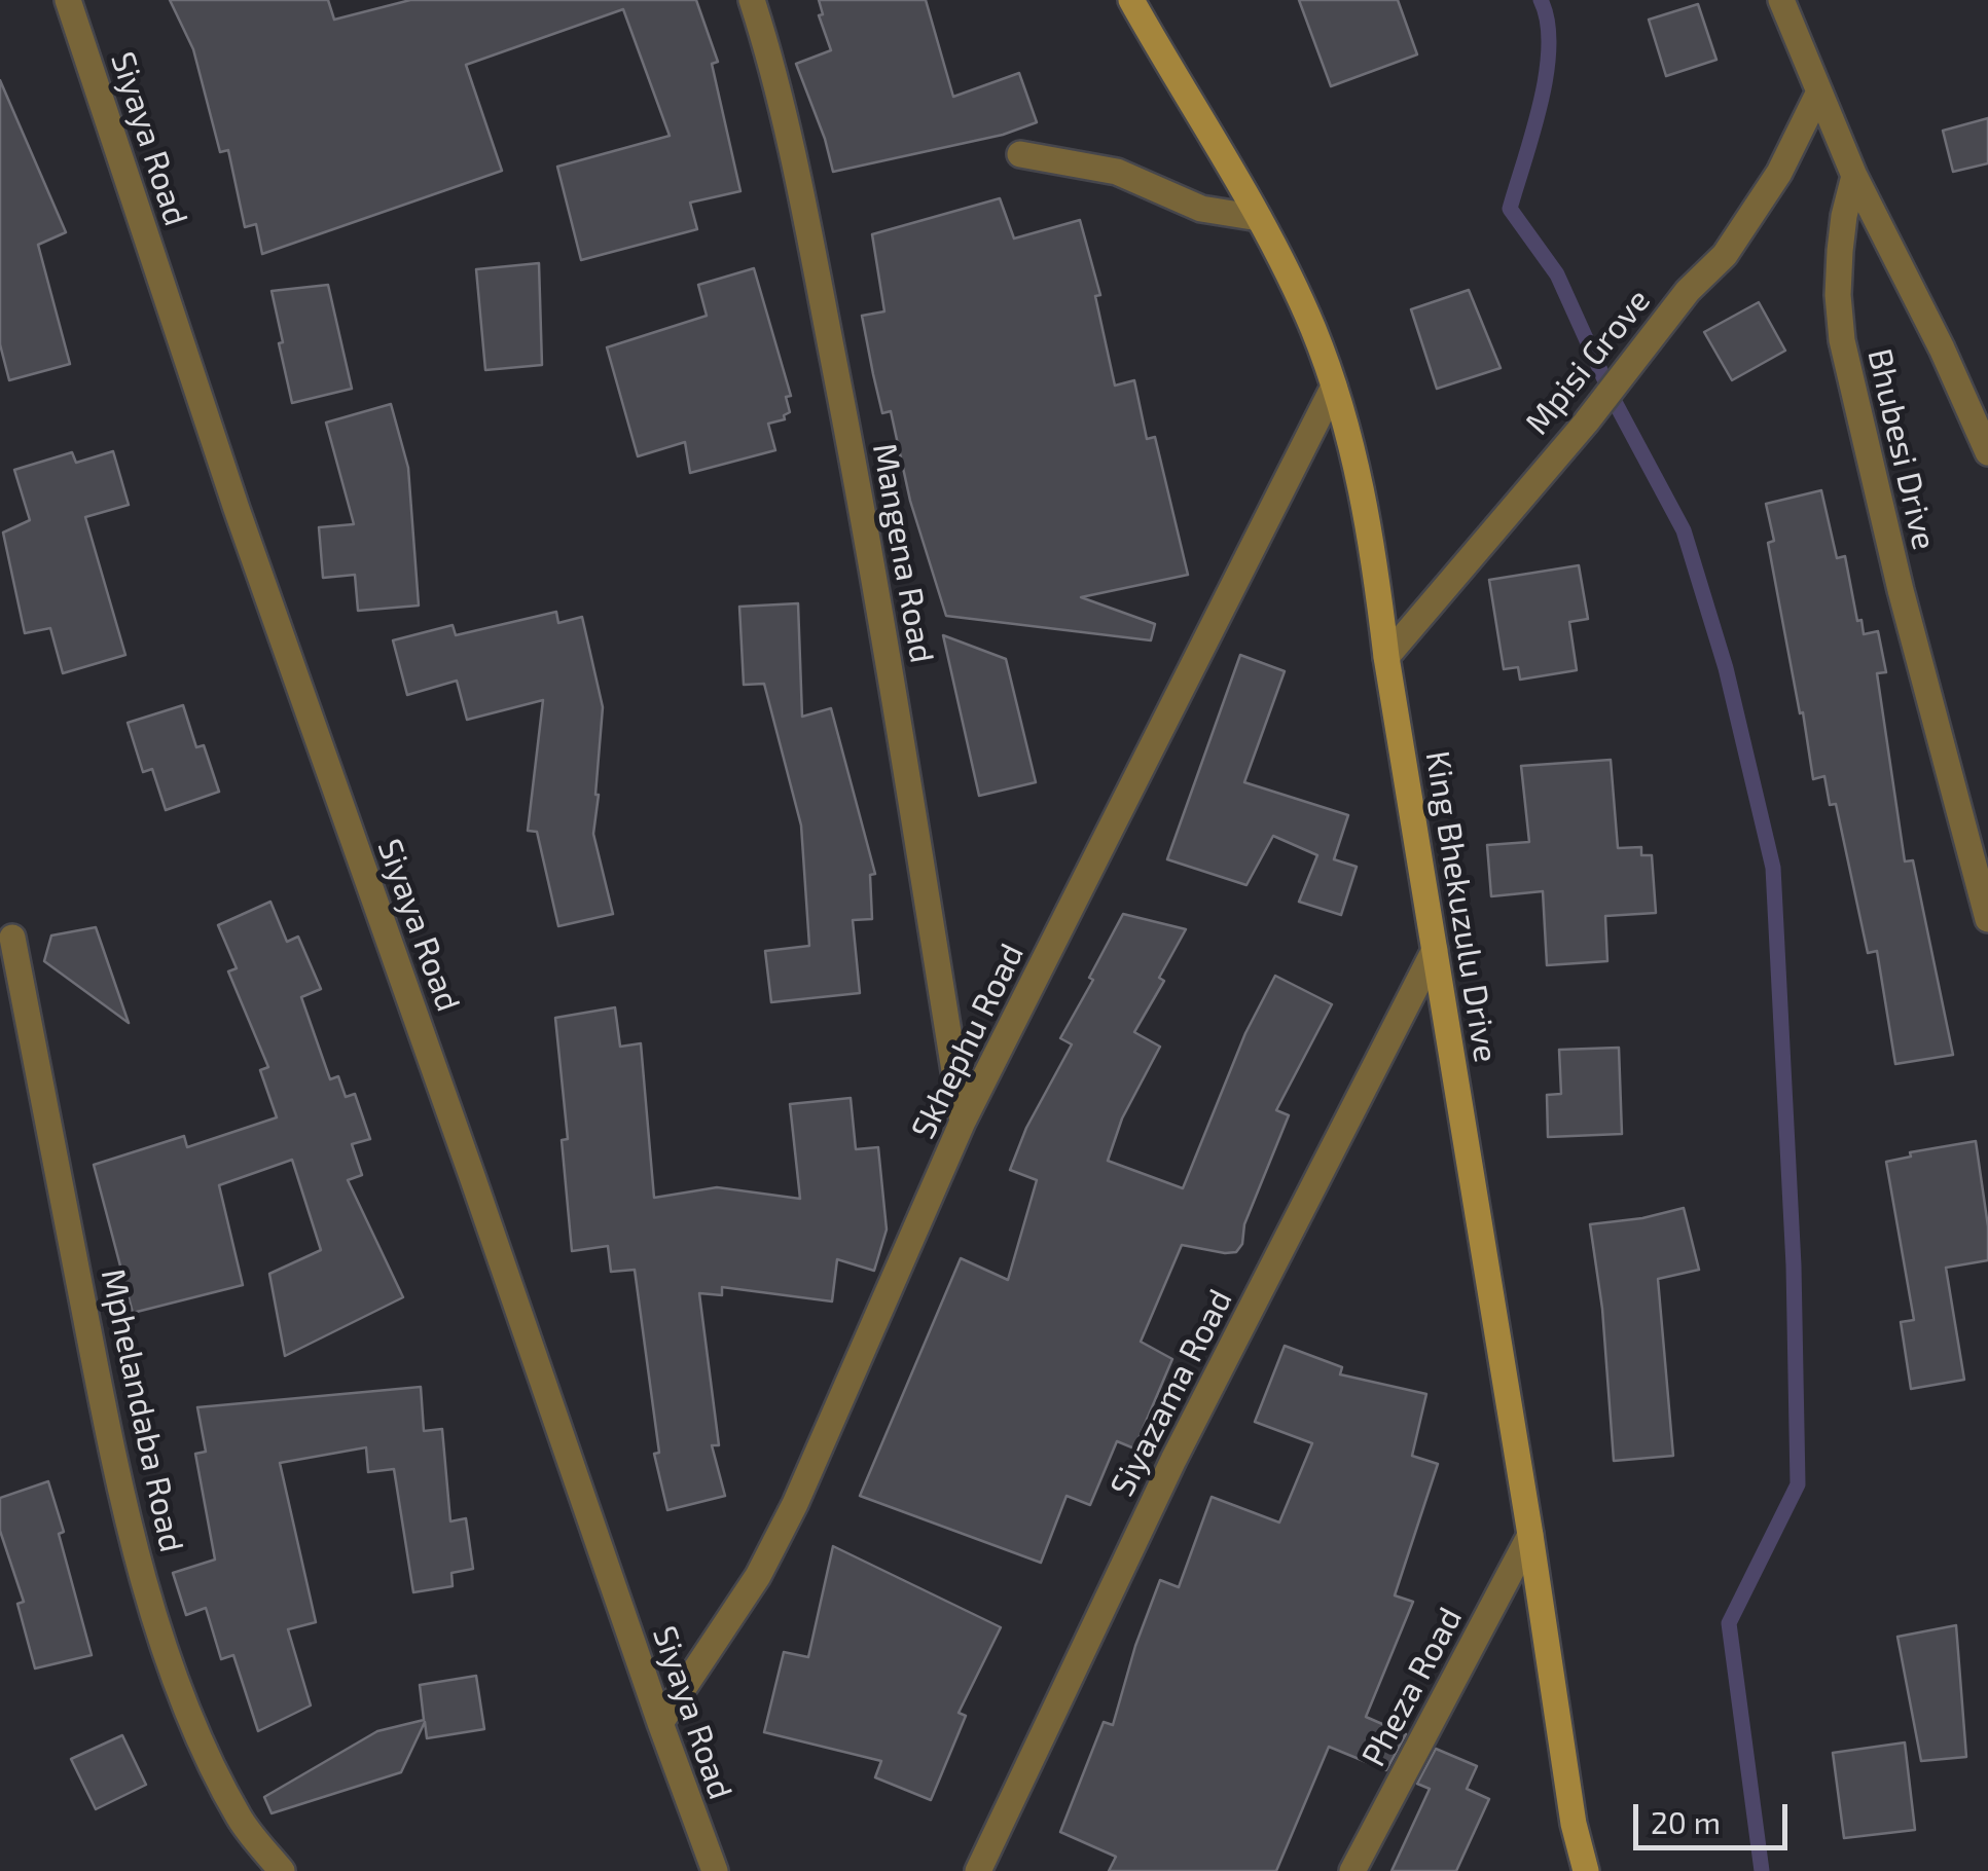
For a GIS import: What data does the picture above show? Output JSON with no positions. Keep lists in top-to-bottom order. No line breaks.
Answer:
{"streets":{"street":["Siyaya Road","Mpisi Grove","Bhubesi Drive","Mangena Road","King Bhekuzulu Drive","Skhephu Road","Siyazama Road","Mphelandaba Road","Pheza Road"]},"crossings":[["Siyaya Road","Skhephu Road"],["Mpisi Grove","King Bhekuzulu Drive"],["Mangena Road","Skhephu Road"],["King Bhekuzulu Drive","Skhephu Road"],["King Bhekuzulu Drive","Siyazama Road"],["King Bhekuzulu Drive","Pheza Road"]],"scale_bar":"20 m"}
